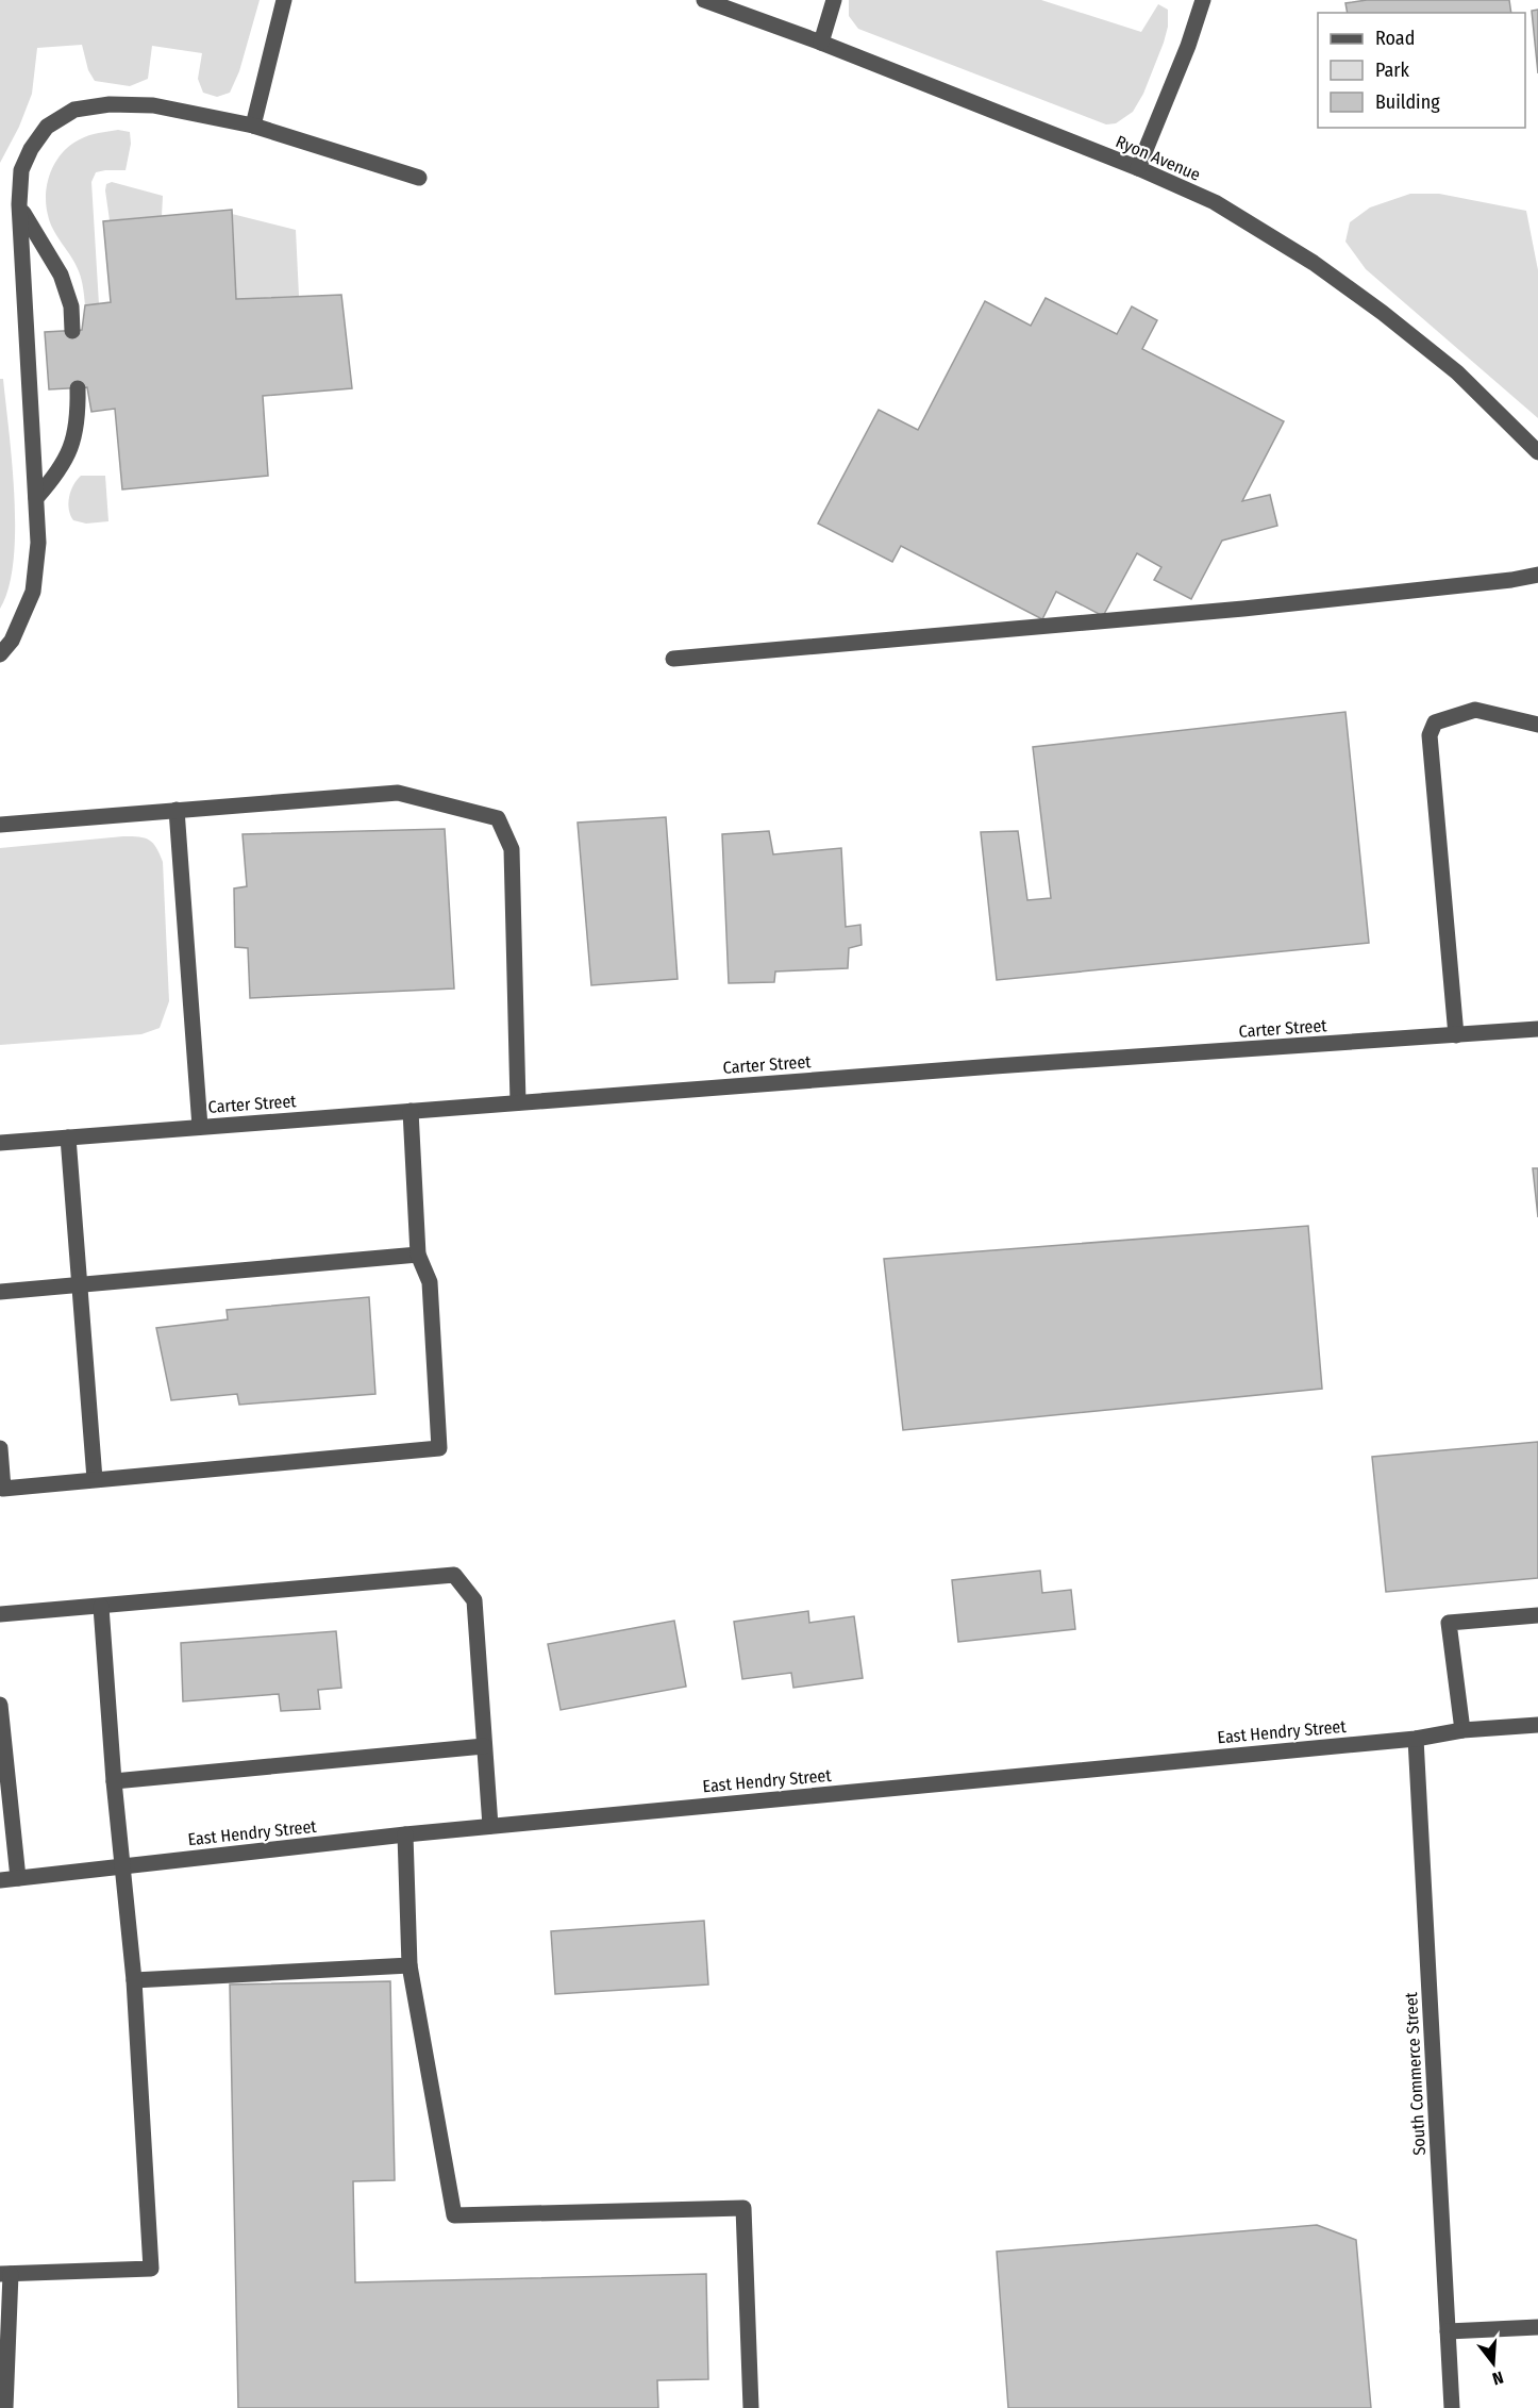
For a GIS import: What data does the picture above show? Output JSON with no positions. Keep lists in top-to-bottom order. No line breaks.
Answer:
{"streets":{"street":["Ryon Avenue","Carter Street","East Hendry Street","South Commerce Street"]},"crossings":[["East Hendry Street","South Commerce Street"]],"legend":["Road","Park","Building"],"north":"bottom"}
